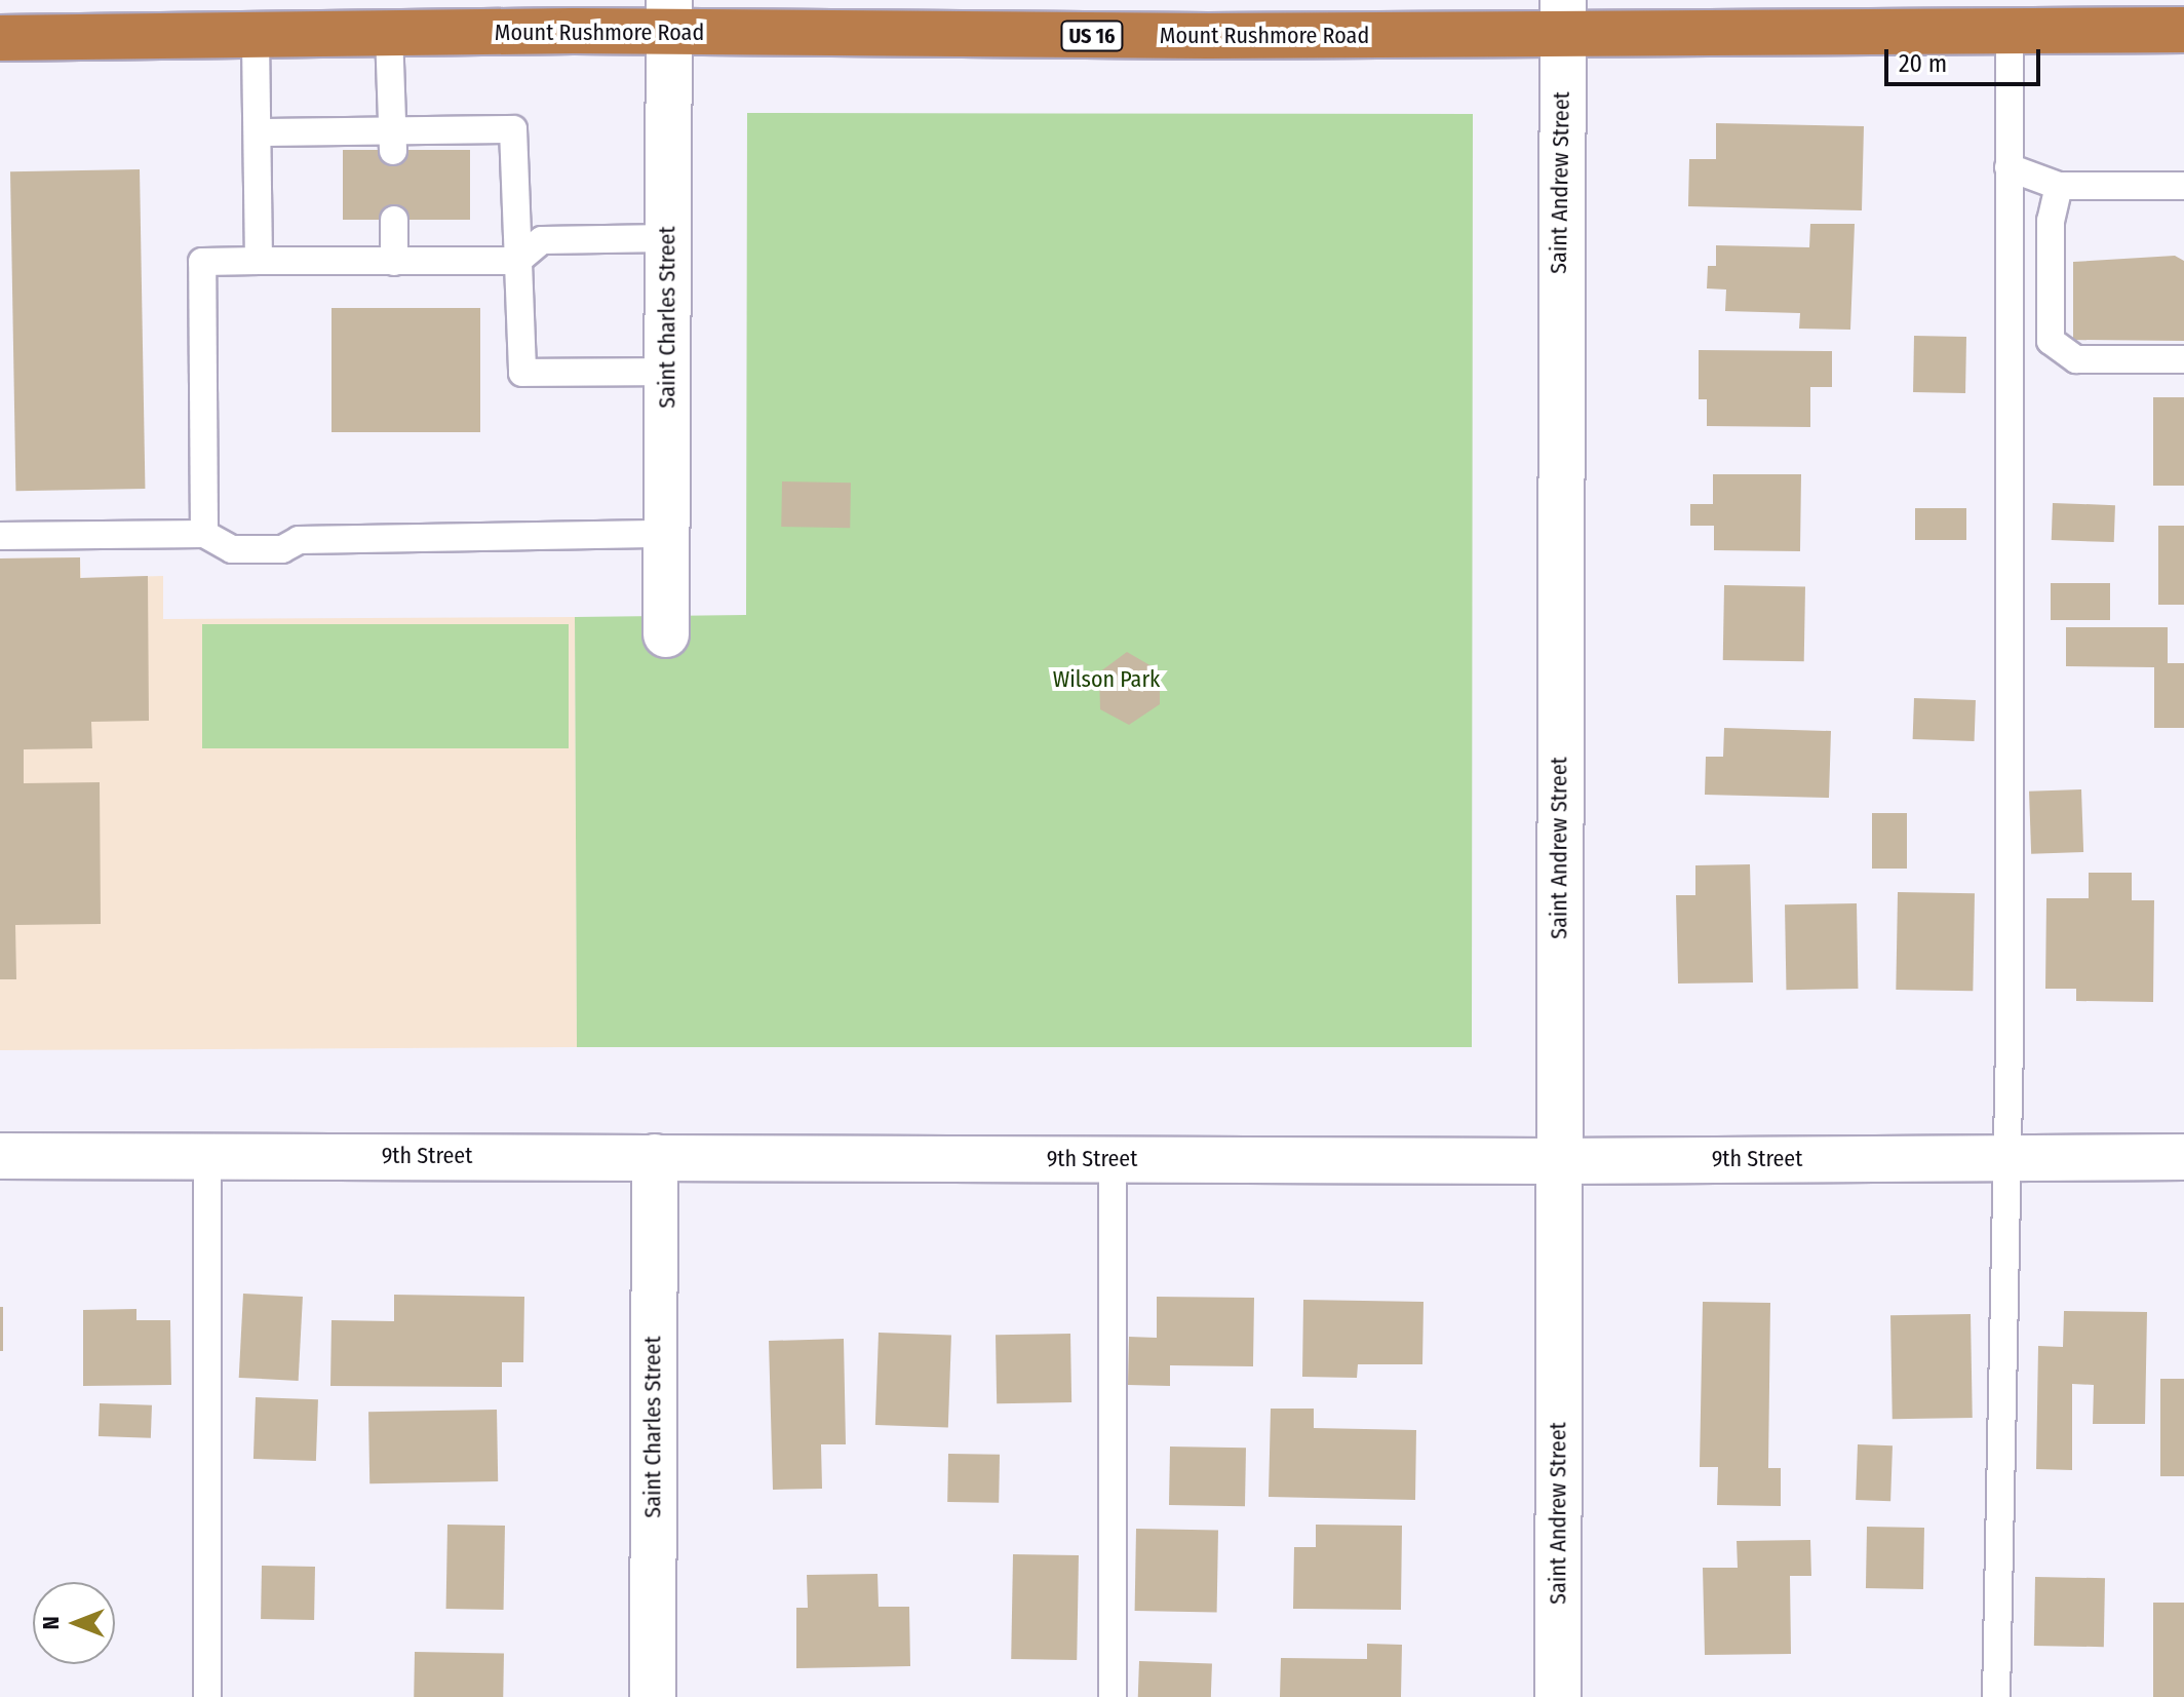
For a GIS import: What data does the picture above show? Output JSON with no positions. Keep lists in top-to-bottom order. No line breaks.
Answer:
{"streets":{"highway":["Mount Rushmore Road","US 16"],"street":["Saint Andrew Street","Saint Charles Street","9th Street"]},"crossings":[["Mount Rushmore Road","Saint Andrew Street"],["Mount Rushmore Road","Saint Charles Street"],["Saint Andrew Street","9th Street"],["Saint Charles Street","9th Street"]],"parks":["Wilson Park"],"scale_bar":"20 m","north":"left"}
